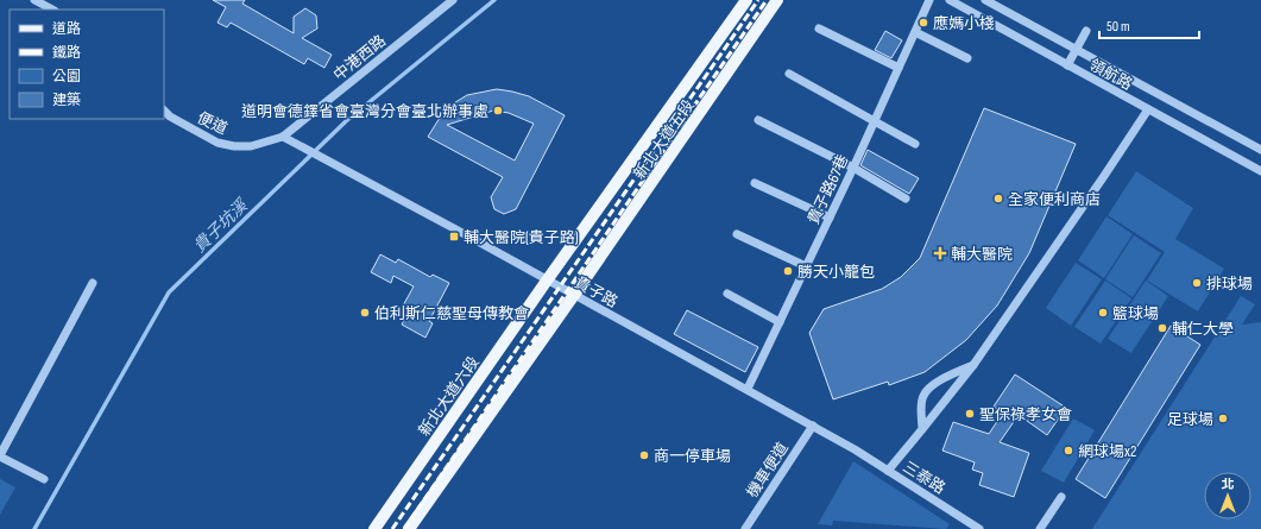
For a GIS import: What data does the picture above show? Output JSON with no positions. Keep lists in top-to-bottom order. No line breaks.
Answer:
{"streets":{"main road":["新北大道五段","新北大道六段"],"street":["中港西路","領航路","便道","貴子路67巷","貴子路","機車便道","三泰路"]},"crossings":[["中港西路","便道"],["中港西路","貴子路"],["便道","貴子路"],["新北大道五段","貴子路"],["新北大道五段","新北大道六段"],["貴子路67巷","貴子路"],["貴子路","新北大道六段"],["貴子路","機車便道"],["貴子路","三泰路"]],"water":["貴子坑溪"],"places":{"other":["應媽小棧","道明會德鐸省會臺灣分會臺北辦事處","全家便利商店","勝天小籠包","排球場","伯利斯仁慈聖母傳教會","籃球場","輔仁大學","聖保祿孝女會","足球場","網球場x2","商一停車場"],"transit":["輔大醫院(貴子路)"],"health":["輔大醫院"]},"legend":["道路","鐵路","公園","建築"],"scale_bar":"50 m","north":"top"}
